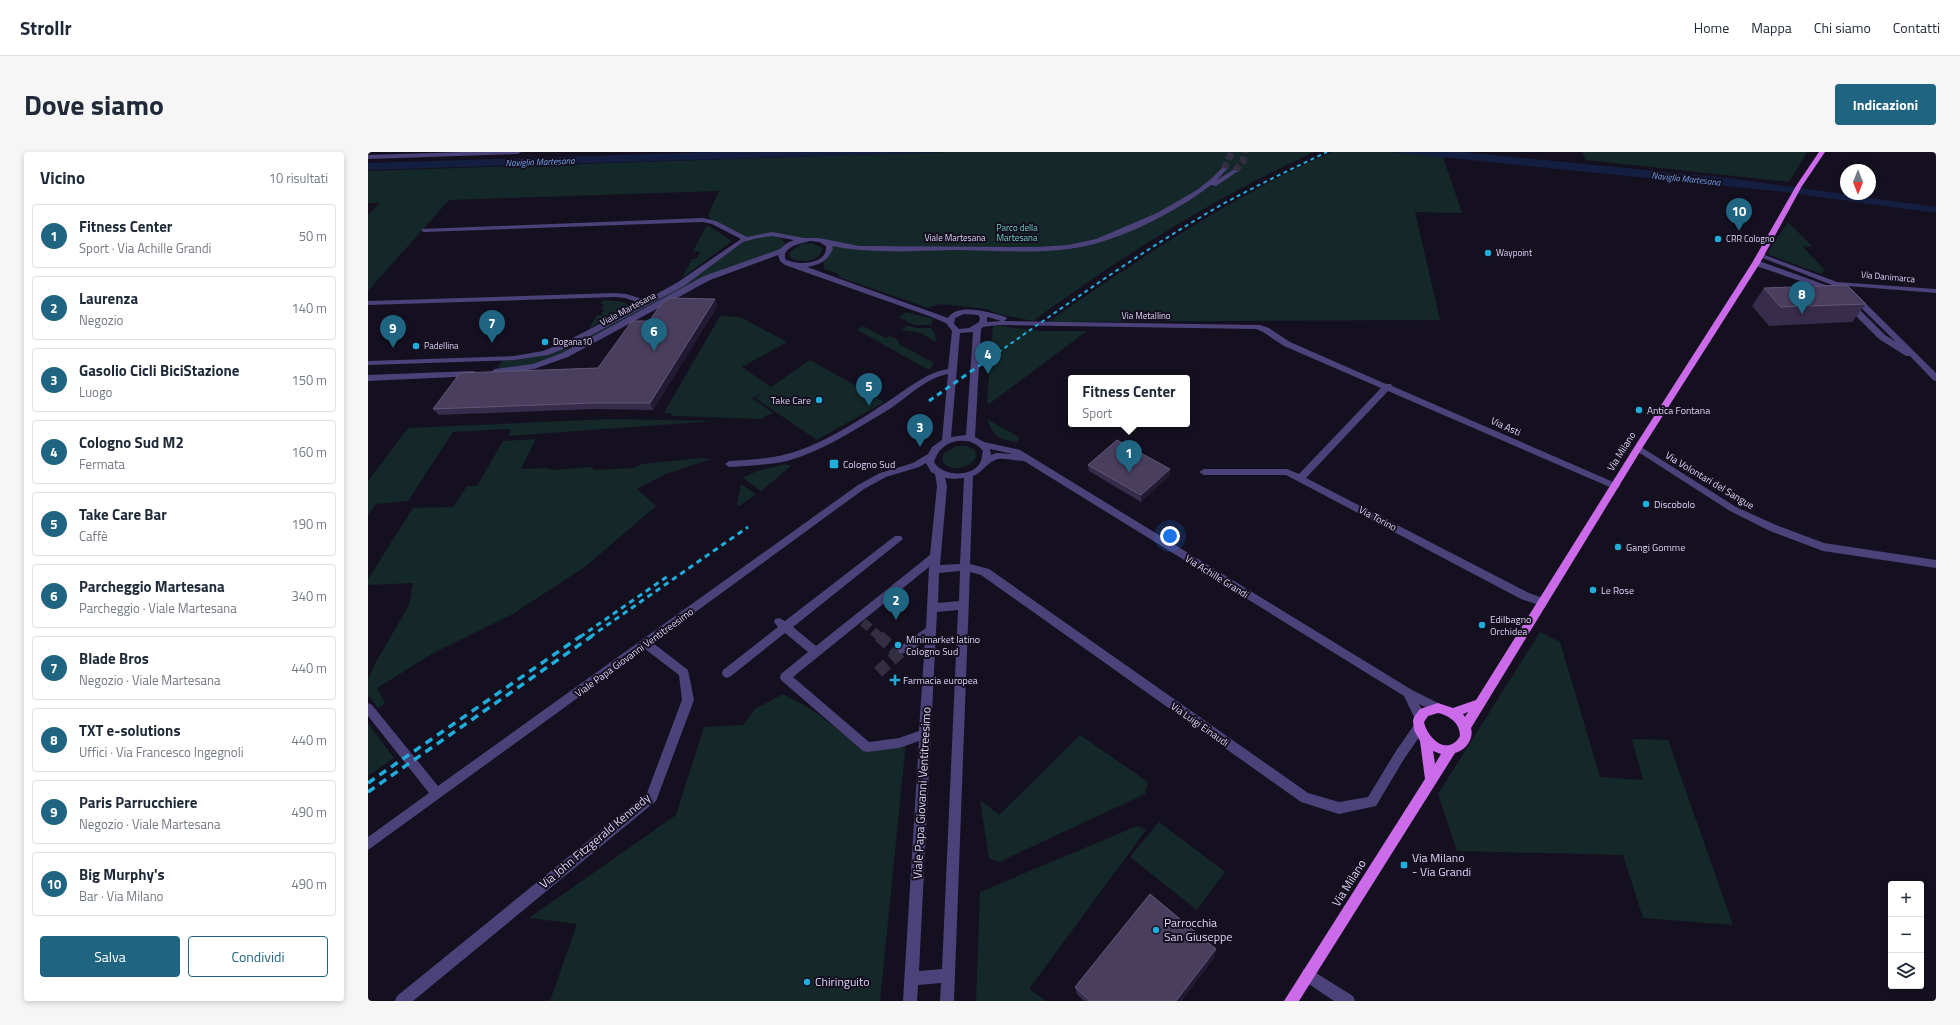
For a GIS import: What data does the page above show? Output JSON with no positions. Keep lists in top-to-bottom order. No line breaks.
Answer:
{"streets":{"main road":["Via Milano"],"street":["Viale Martesana","Via Danimarca","Via Metallino","Via Asti","Via Volontari del Sangue","Via Torino","Via Achille Grandi","Viale Papa Giovanni Ventitreesimo","Via Luigi Einaudi","Via John Fitzgerald Kennedy"]},"crossings":[["Via Metallino","Via Asti"],["Via Asti","Via Milano"],["Via Milano","Via Volontari del Sangue"],["Via Milano","Via Torino"],["Via Milano","Via Achille Grandi"],["Via Milano","Via Luigi Einaudi"],["Via Achille Grandi","Viale Papa Giovanni Ventitreesimo"],["Via Achille Grandi","Via Luigi Einaudi"],["Viale Papa Giovanni Ventitreesimo","Via John Fitzgerald Kennedy"]],"water":["Naviglio Martesana"],"parks":["Parco della Martesana"],"places":{"other":["CRR Cologno","Waypoint","Dogana10","Padellina","Take Care","Antica Fontana","Discobolo","Gangi Gomme","Le Rose","Edilbagno Orchidea","Minimarket latino Cologno Sud","Parrocchia San Giuseppe","Chiringuito"],"transit":["Cologno Sud","Via Milano - Via Grandi"],"health":["Farmacia europea"]},"north":"bottom","page":{"header":"Strollr","nav":["Home","Mappa","Chi siamo","Contatti"],"title":"Dove siamo","buttons":["Indicazioni",["Salva","Condividi"]],"heading":["Vicino","10 risultati"],"pins":["10","8","7","9","6","4","5","3","1","2"],"list":[{"mark":"1","name":"Fitness Center","note":"Sport · Via Achille Grandi","value":"50 m"},{"mark":"2","name":"Laurenza","note":"Negozio","value":"140 m"},{"mark":"3","name":"Gasolio Cicli BiciStazione","note":"Luogo","value":"150 m"},{"mark":"4","name":"Cologno Sud M2","note":"Fermata","value":"160 m"},{"mark":"5","name":"Take Care Bar","note":"Caffè","value":"190 m"},{"mark":"6","name":"Parcheggio Martesana","note":"Parcheggio · Viale Martesana","value":"340 m"},{"mark":"7","name":"Blade Bros","note":"Negozio · Viale Martesana","value":"440 m"},{"mark":"8","name":"TXT e-solutions","note":"Uffici · Via Francesco Ingegnoli","value":"440 m"},{"mark":"9","name":"Paris Parrucchiere","note":"Negozio · Viale Martesana","value":"490 m"},{"mark":"10","name":"Big Murphy's","note":"Bar · Via Milano","value":"490 m"}],"popup":["Fitness Center","Sport"],"map_buttons":["+","−"]}}
